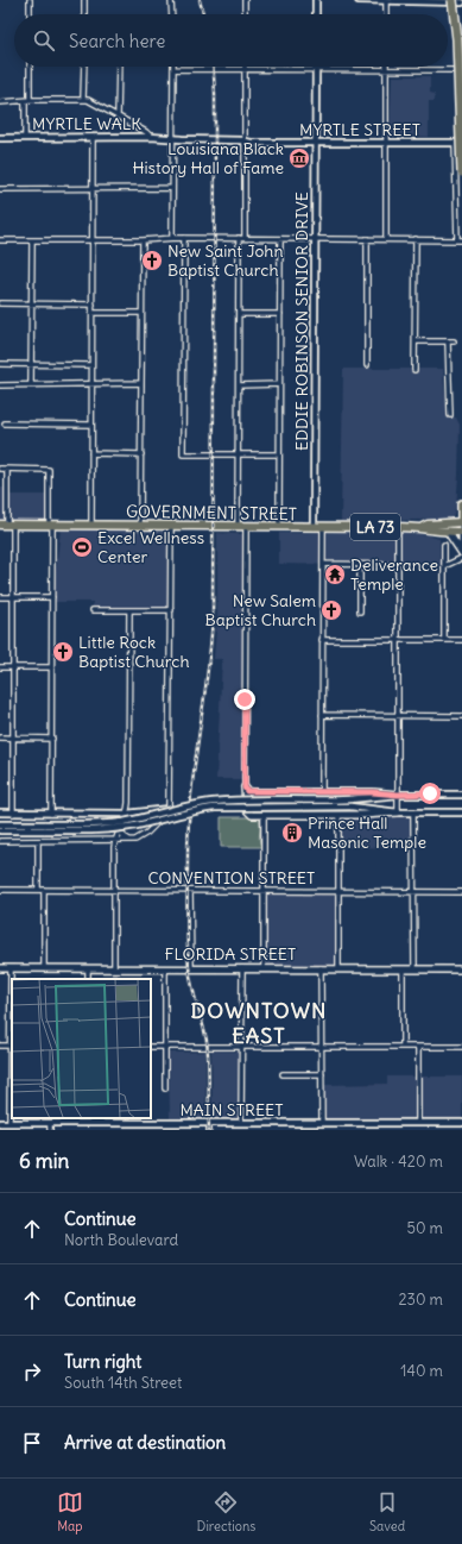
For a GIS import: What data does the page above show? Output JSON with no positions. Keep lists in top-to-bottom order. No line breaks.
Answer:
{"streets":{"main road":["GOVERNMENT STREET","LA 73","FLORIDA STREET"],"street":["MYRTLE WALK","MYRTLE STREET","EDDIE ROBINSON SENIOR DRIVE","CONVENTION STREET","MAIN STREET"]},"crossings":[["MYRTLE WALK","MYRTLE STREET"],["MYRTLE STREET","EDDIE ROBINSON SENIOR DRIVE"],["EDDIE ROBINSON SENIOR DRIVE","GOVERNMENT STREET"]],"districts":["DOWNTOWN EAST"],"places":{"museum":["Louisiana Black History Hall of Fame"],"church":["New Saint John Baptist Church","New Salem Baptist Church","Little Rock Baptist Church"],"sports":["Excel Wellness Center"],"temple":["Deliverance Temple"],"building":["Prince Hall Masonic Temple"]},"page":{"search":"Search here","heading":["6 min","Walk · 420 m"],"list":[["Continue","North Boulevard","50 m"],["Continue","230 m"],["Turn right","South 14th Street","140 m"],"Arrive at destination"],"nav":["Map","Directions","Saved"]}}
